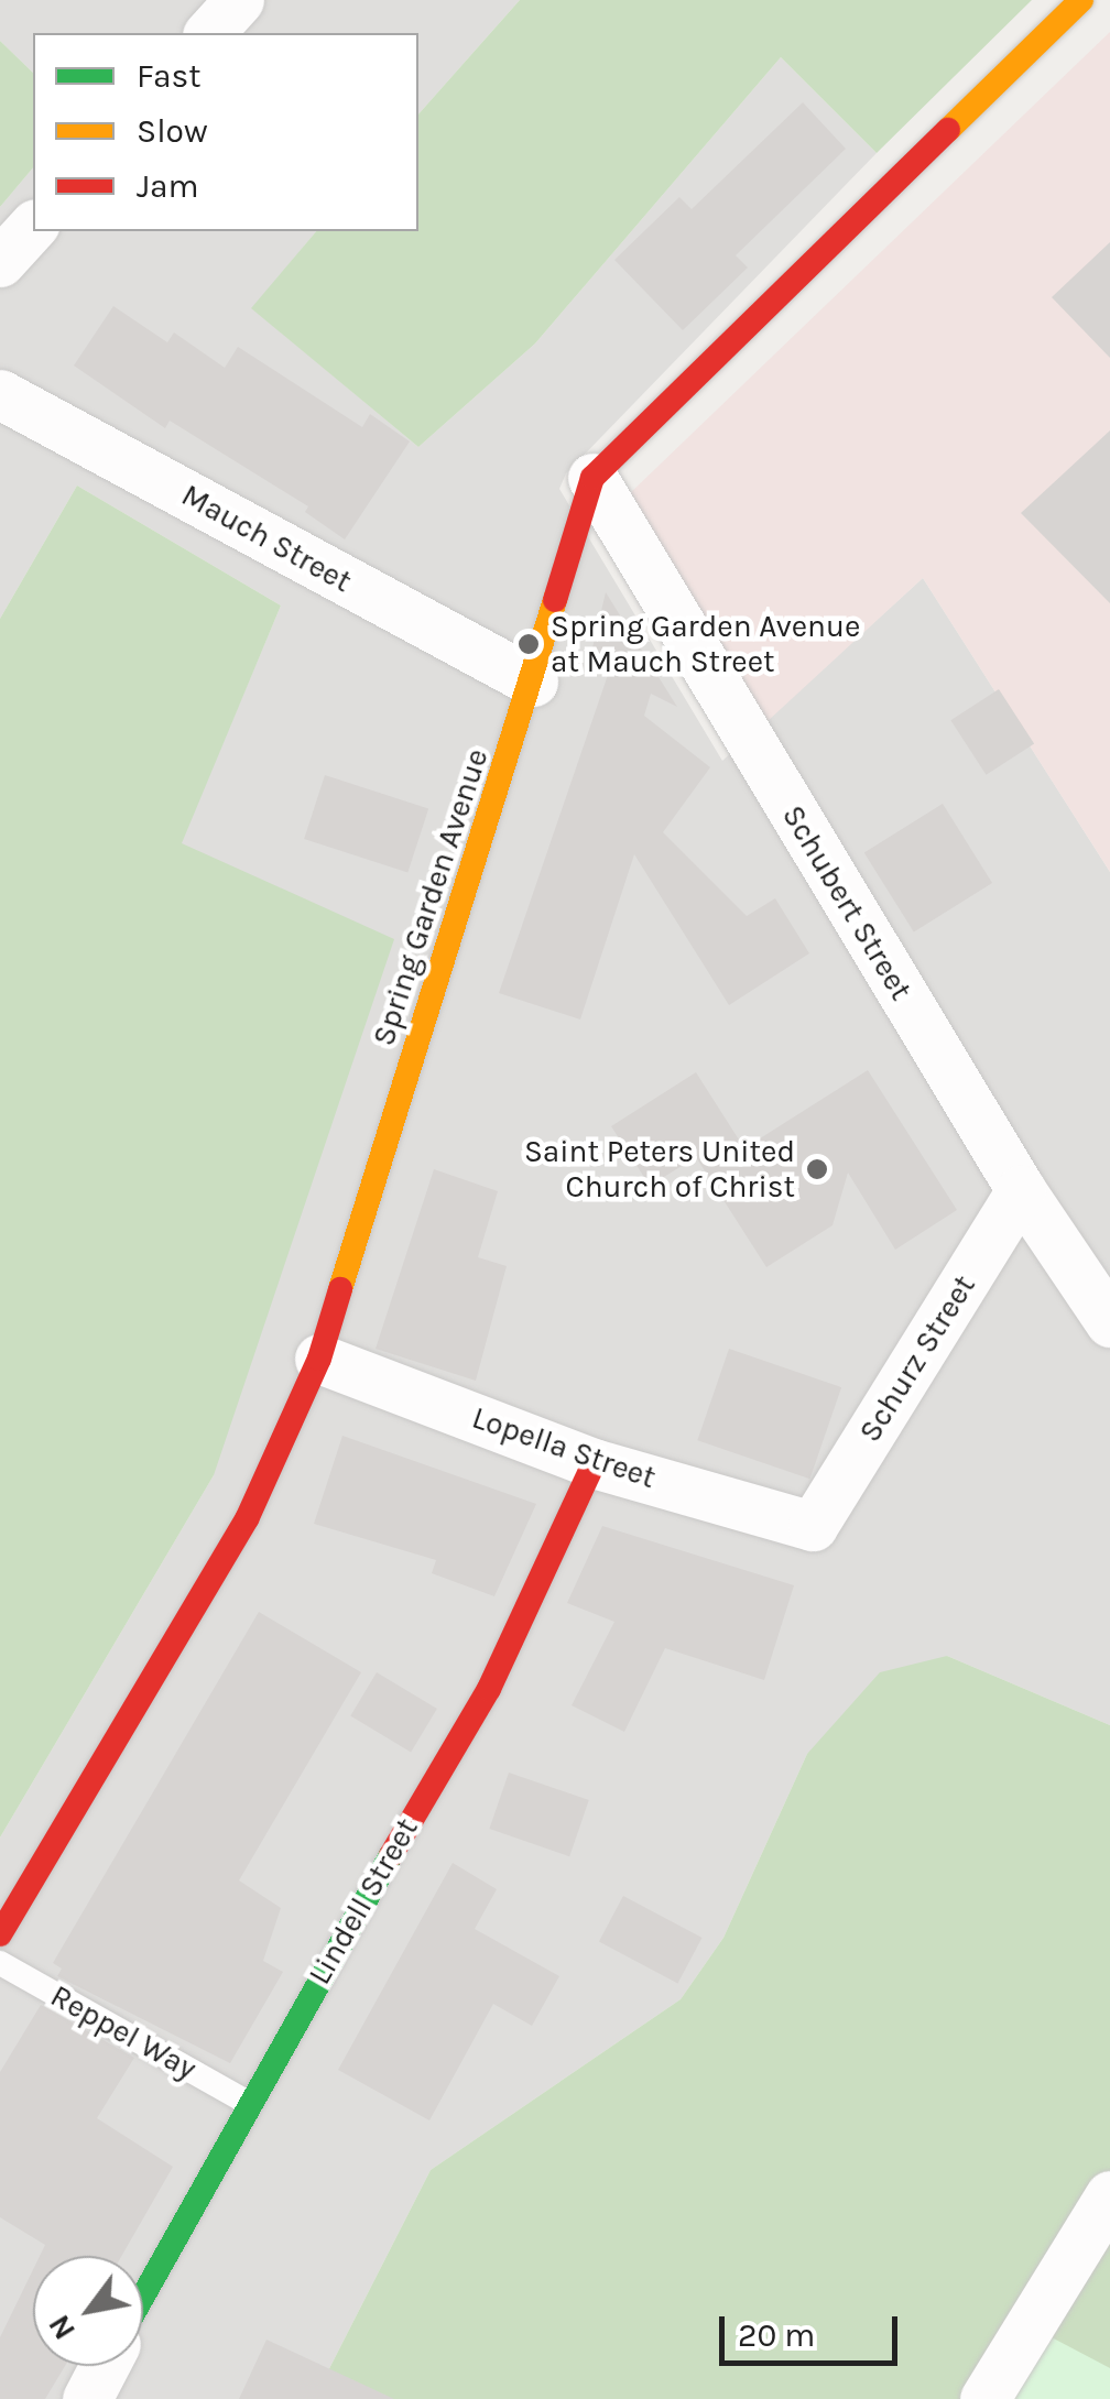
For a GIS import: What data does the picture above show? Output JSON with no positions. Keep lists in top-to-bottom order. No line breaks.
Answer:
{"streets":{"street":["Mauch Street","Spring Garden Avenue","Schubert Street","Schurz Street","Lopella Street","Lindell Street"],"lane":["Reppel Way"]},"crossings":[["Mauch Street","Spring Garden Avenue"],["Spring Garden Avenue","Schubert Street"],["Spring Garden Avenue","Lopella Street"],["Schubert Street","Schurz Street"],["Schurz Street","Lopella Street"],["Lopella Street","Lindell Street"],["Lindell Street","Reppel Way"]],"places":["Spring Garden Avenue at Mauch Street","Saint Peters United Church of Christ"],"legend":["Fast","Slow","Jam"],"scale_bar":"20 m","north":"bottom left"}
